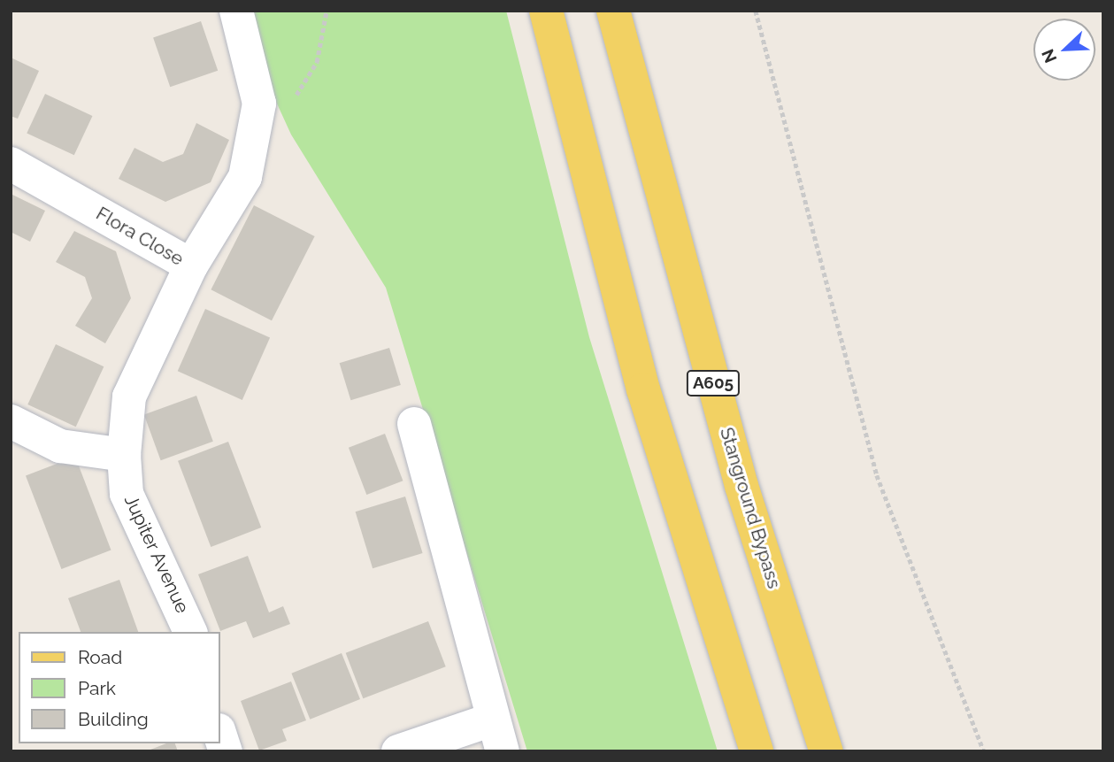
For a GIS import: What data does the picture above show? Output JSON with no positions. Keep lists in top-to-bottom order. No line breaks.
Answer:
{"streets":{"main road":["A605","Stanground Bypass"],"street":["Flora Close","Jupiter Avenue"]},"crossings":[["Flora Close","Jupiter Avenue"]],"legend":["Road","Park","Building"],"north":"bottom left"}
